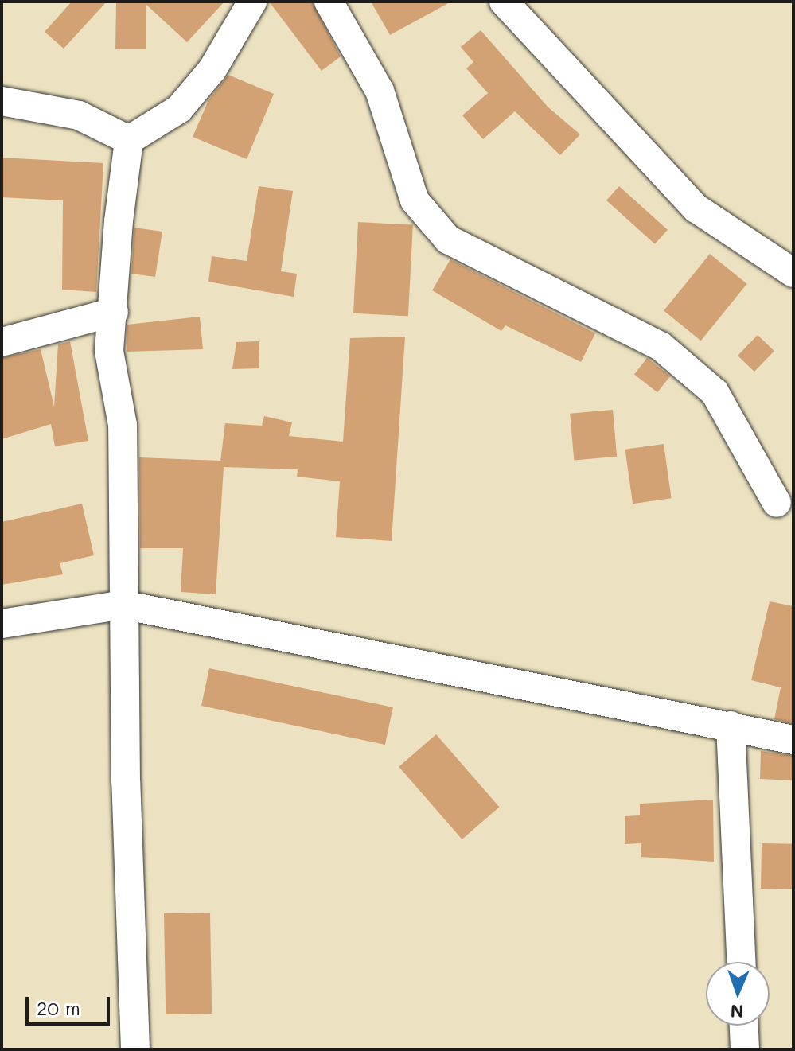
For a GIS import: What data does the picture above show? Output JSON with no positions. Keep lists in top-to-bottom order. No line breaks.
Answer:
{"scale_bar":"20 m","north":"bottom"}
